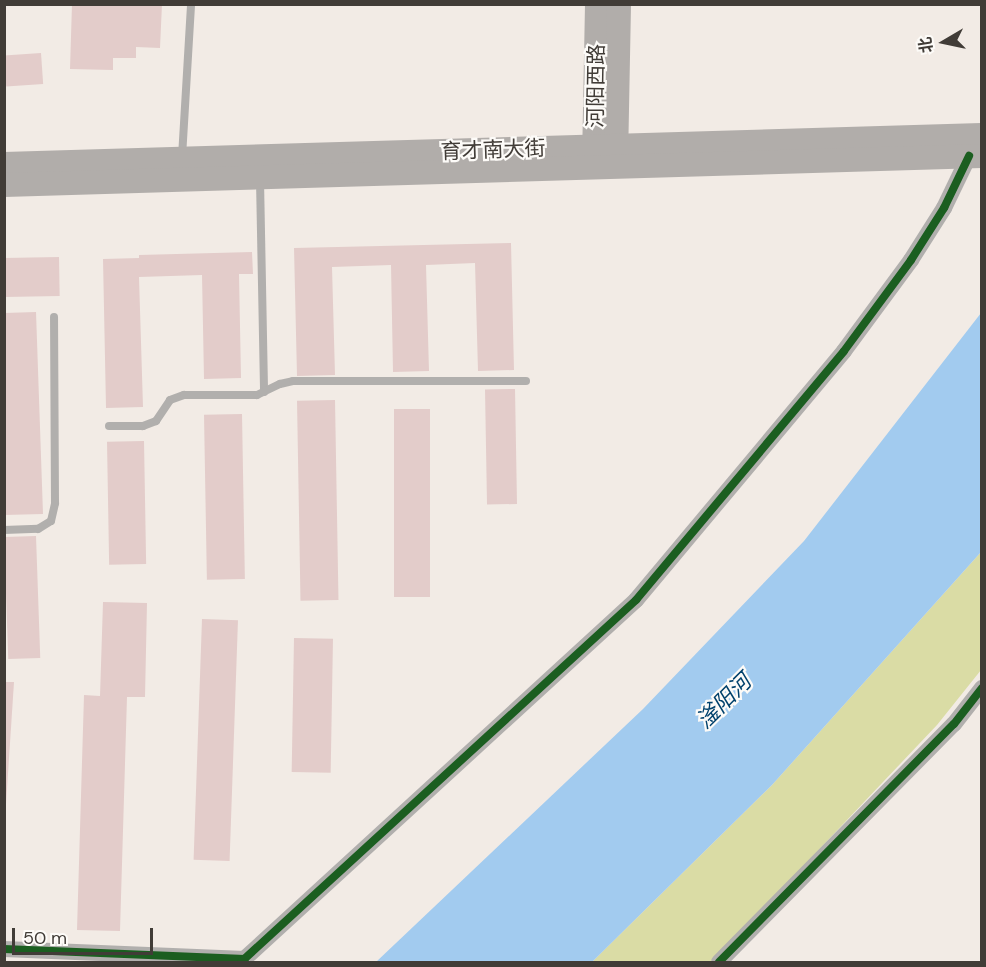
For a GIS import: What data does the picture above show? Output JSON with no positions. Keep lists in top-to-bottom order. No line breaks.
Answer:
{"streets":{"main road":["河阳西路","育才南大街"]},"crossings":[["河阳西路","育才南大街"]],"water":["滏阳河"],"scale_bar":"50 m","north":"left"}
